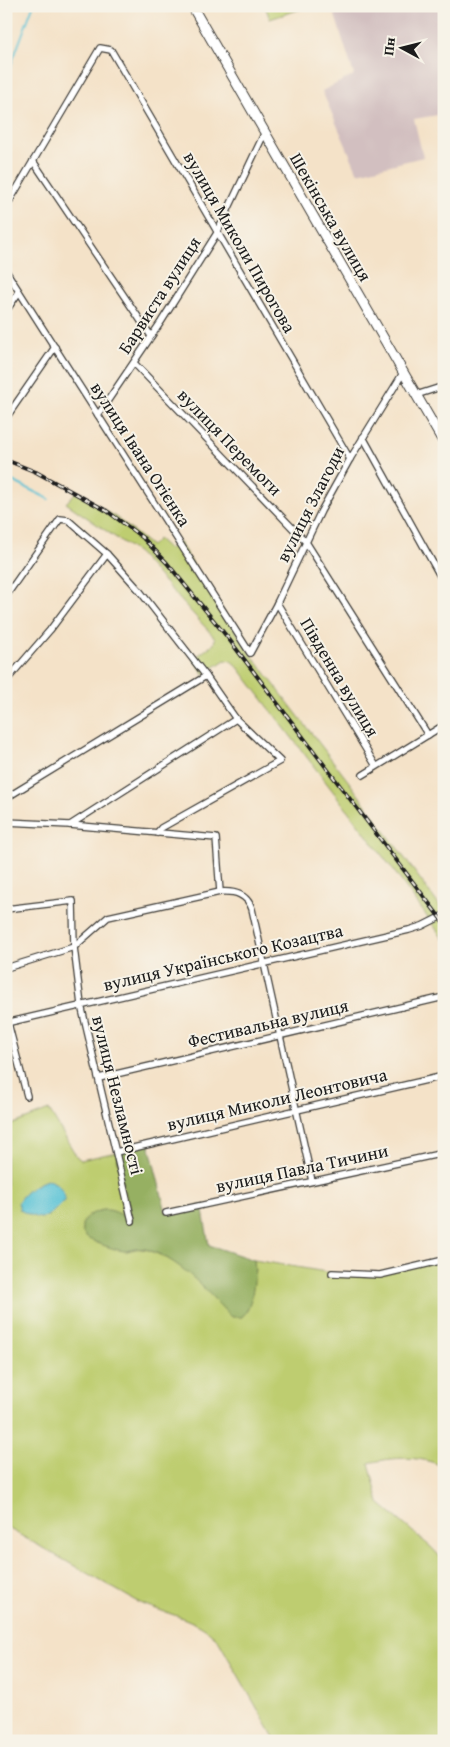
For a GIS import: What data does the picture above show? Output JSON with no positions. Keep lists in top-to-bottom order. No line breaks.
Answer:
{"streets":{"street":["Шекінська вулиця","вулиця Миколи Пирогова","Барвиста вулиця","вулиця Перемоги","вулиця Івана Огієнка","вулиця Злагоди","Південна вулиця","вулиця Українського Козацтва","Фестивальна вулиця","вулиця Незламності","вулиця Миколи Леонтовича","вулиця Павла Тичини"]},"crossings":[["Шекінська вулиця","Барвиста вулиця"],["Шекінська вулиця","вулиця Злагоди"],["вулиця Миколи Пирогова","Барвиста вулиця"],["вулиця Миколи Пирогова","вулиця Злагоди"],["Барвиста вулиця","вулиця Перемоги"],["Барвиста вулиця","вулиця Івана Огієнка"],["вулиця Перемоги","вулиця Злагоди"],["вулиця Івана Огієнка","вулиця Злагоди"],["вулиця Злагоди","Південна вулиця"],["вулиця Українського Козацтва","вулиця Незламності"],["Фестивальна вулиця","вулиця Незламності"],["вулиця Незламності","вулиця Миколи Леонтовича"]],"north":"left"}
